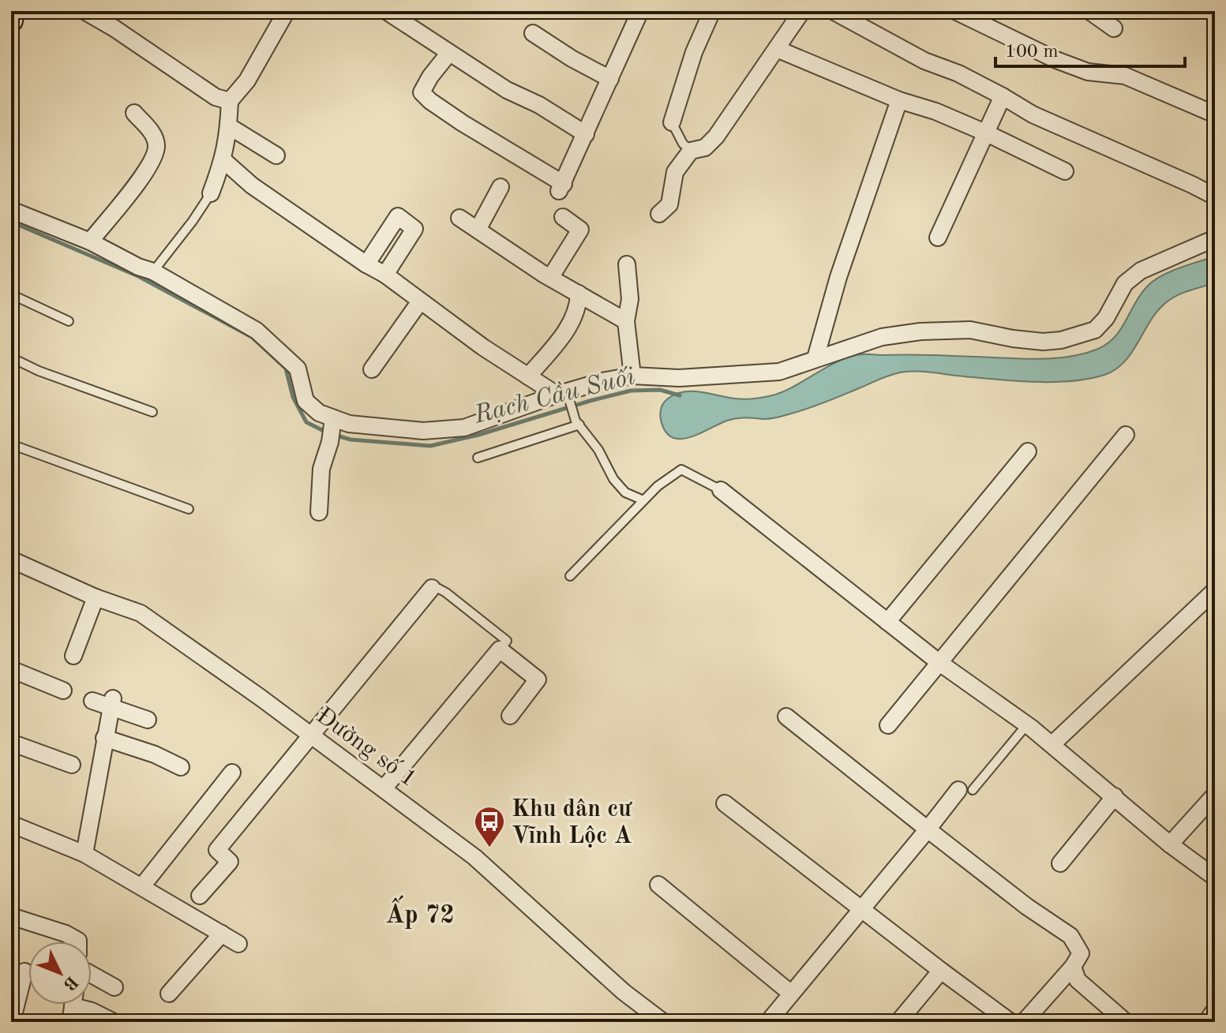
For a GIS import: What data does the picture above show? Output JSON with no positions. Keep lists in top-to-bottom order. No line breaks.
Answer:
{"streets":{"street":["Đường số 1"]},"districts":["Ấp 72"],"water":["Rạch Cầu Suối"],"places":{"bus stop":["Khu dân cư Vĩnh Lộc A"]},"scale_bar":"100 m","north":"bottom right"}
